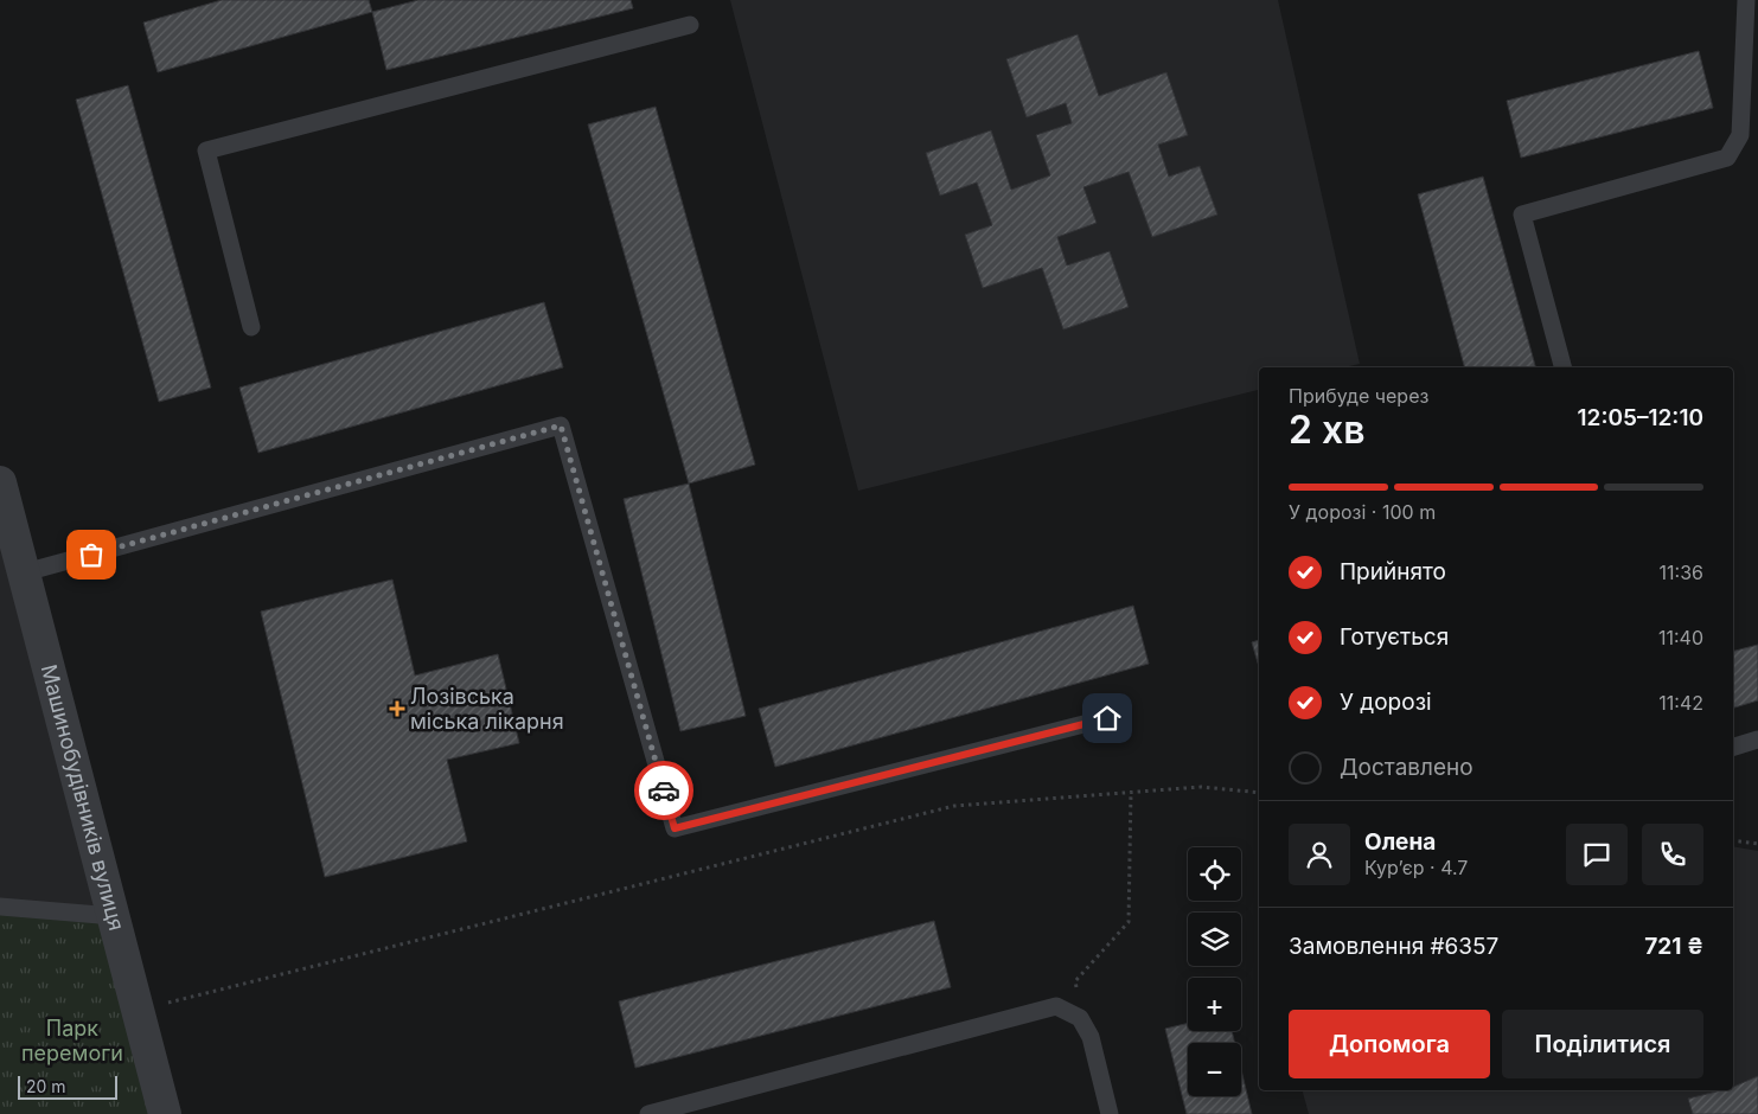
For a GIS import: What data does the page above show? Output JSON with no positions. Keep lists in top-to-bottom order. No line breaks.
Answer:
{"streets":{"street":["Машинобудівників вулиця"]},"parks":["Парк перемоги"],"places":{"health":["Лозівська міська лікарня"]},"scale_bar":"20 m","page":{"heading":["2 хв","Прибуде через","12:05–12:10"],"panel":["Олена","Кур’єр · 4.7","Замовлення #6357","721 ₴"],"bar":"У дорозі · 100 m","list":[["Прийнято","11:36"],["Готується","11:40"],["У дорозі","11:42"],"Доставлено"],"map_buttons":["+","−"],"buttons":["Допомога","Поділитися"],"scale":"20 m"}}
